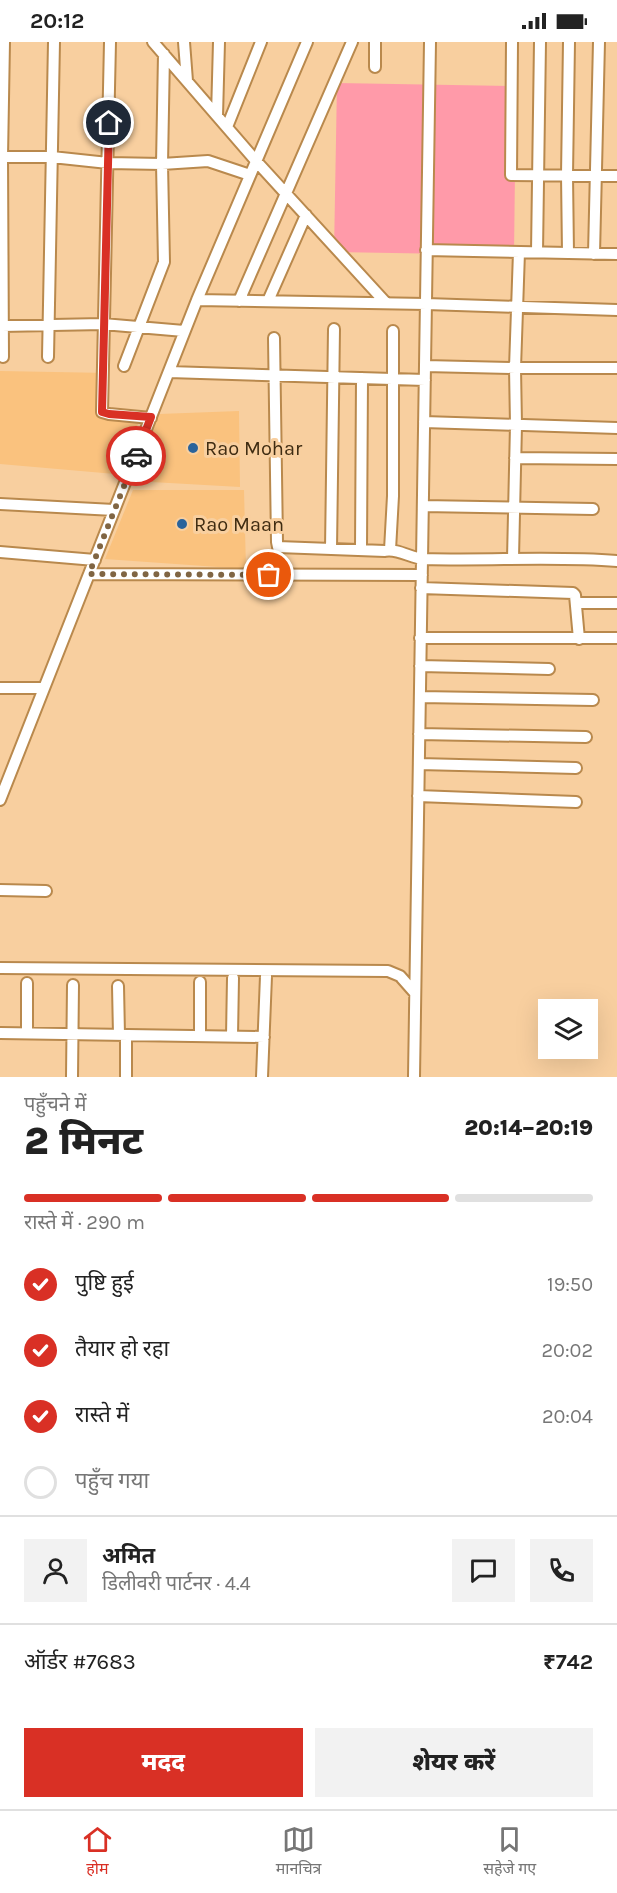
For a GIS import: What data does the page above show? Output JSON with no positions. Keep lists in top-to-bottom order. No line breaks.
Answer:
{"places":["Rao Mohar","Rao Maan"],"page":{"status":"20:12","heading":["2 मिनट","पहुँचने में","20:14–20:19"],"panel":["अमित","डिलीवरी पार्टनर · 4.4","ऑर्डर #7683","₹742"],"bar":"रास्ते में · 290 m","list":[["पुष्टि हुई","19:50"],["तैयार हो रहा","20:02"],["रास्ते में","20:04"],"पहुँच गया"],"buttons":["मदद","शेयर करें"],"tabs":["होम","मानचित्र","सहेजे गए"]}}
